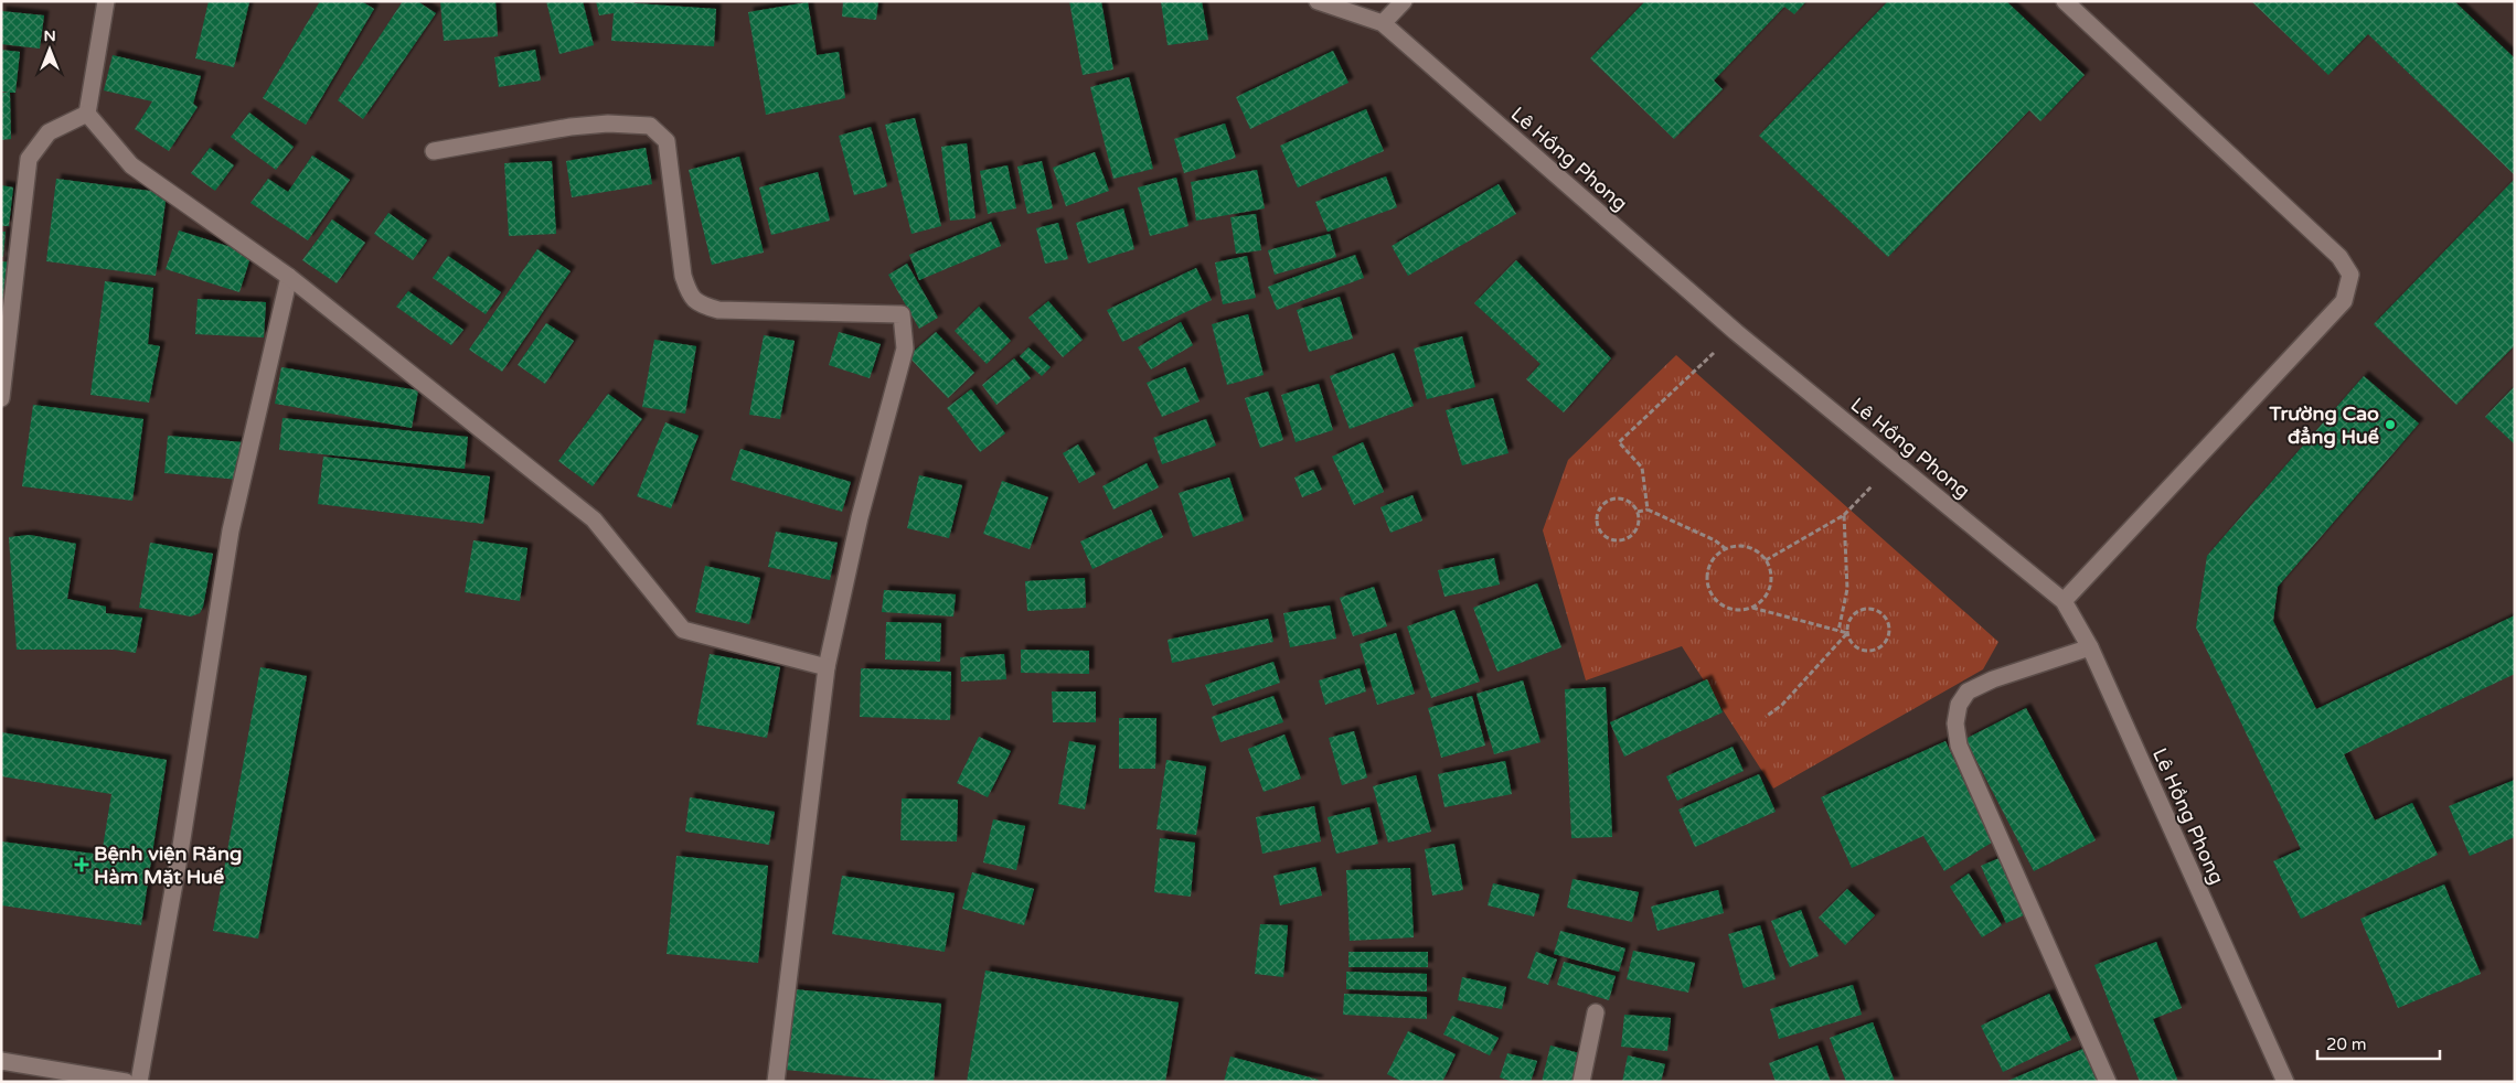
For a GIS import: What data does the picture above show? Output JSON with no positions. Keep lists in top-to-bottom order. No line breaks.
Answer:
{"streets":{"street":["Lê Hồng Phong"]},"places":{"other":["Trường Cao đẳng Huế"],"health":["Bệnh viện Răng Hàm Mặt Huế"]},"scale_bar":"20 m","north":"top"}
